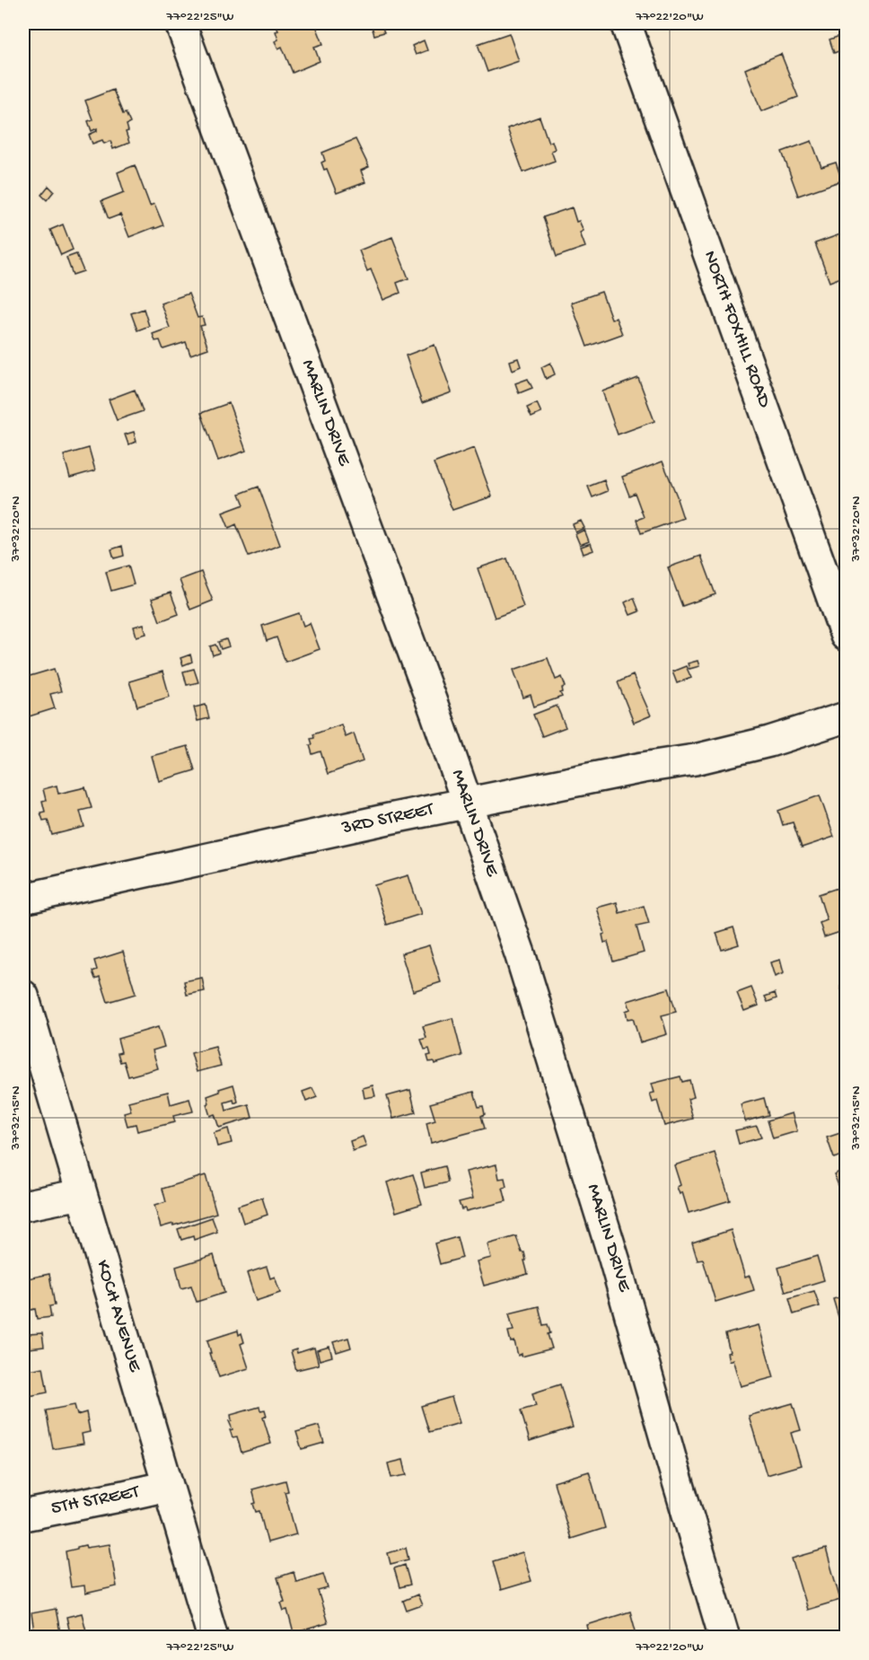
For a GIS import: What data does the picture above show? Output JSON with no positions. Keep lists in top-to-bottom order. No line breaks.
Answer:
{"streets":{"street":["NORTH FOXHILL ROAD","MARLIN DRIVE","3RD STREET","KOCH AVENUE","5TH STREET"]},"crossings":[["MARLIN DRIVE","3RD STREET"],["KOCH AVENUE","5TH STREET"]],"coordinates":["77°22'25\"W","77°22'20\"W","37°32'20\"N","37°32'15\"N"]}
